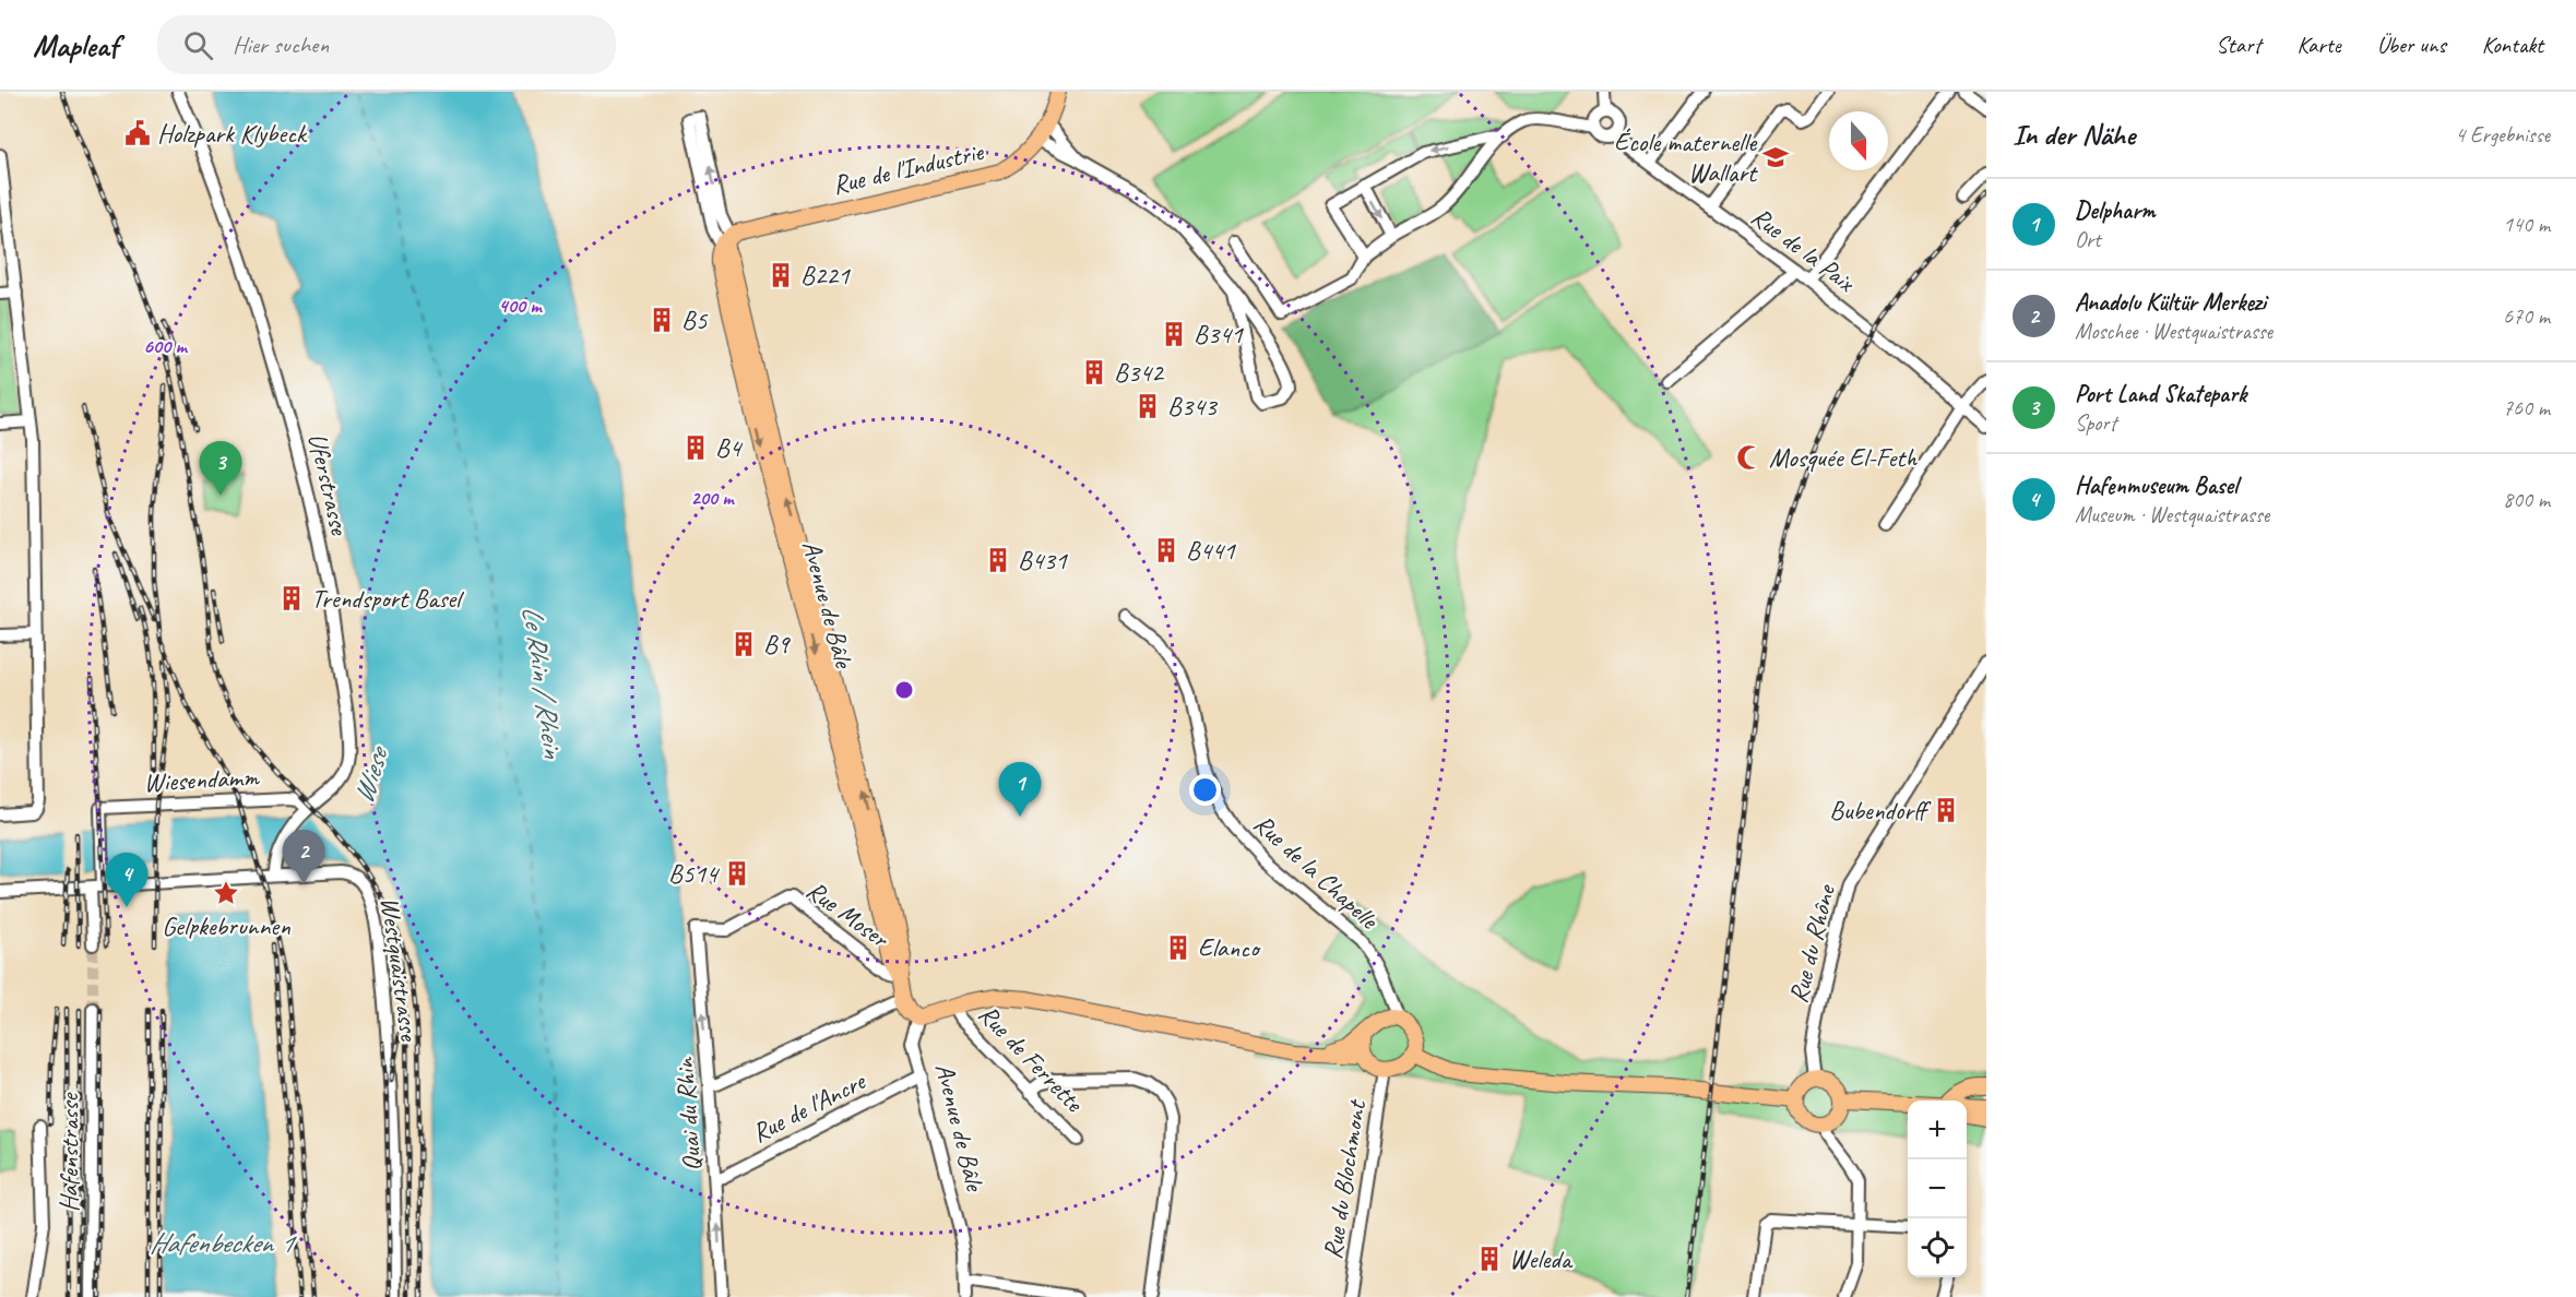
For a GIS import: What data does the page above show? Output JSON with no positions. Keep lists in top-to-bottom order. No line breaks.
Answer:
{"streets":{"main road":["Rue de l'Industrie","Avenue de Bâle"],"street":["Rue de la Paix","Uferstrasse","Wiesendamm","Rue de la Chapelle","Rue Moser","Rue du Rhône","Westquaistrasse","Rue de Ferrette","Rue de l'Ancre","Quai du Rhin","Hafenstrasse","Rue du Blochmont"]},"crossings":[["Rue de l'Industrie","Avenue de Bâle"],["Uferstrasse","Wiesendamm"],["Uferstrasse","Westquaistrasse"],["Avenue de Bâle","Rue Moser"],["Avenue de Bâle","Rue de l'Ancre"],["Wiesendamm","Westquaistrasse"],["Rue de la Chapelle","Rue du Blochmont"],["Rue Moser","Quai du Rhin"],["Rue de l'Ancre","Quai du Rhin"]],"one_way":["Quai du Rhin"],"water":["Le Rhin / Rhein","Wiese","Hafenbecken 1"],"places":{"public building":["Holzpark Klybeck"],"school or university":["École maternelle Wallart"],"building":["B221","B5","B341","B342","B343","B4","B441","B431","Trendsport Basel","B9","Bubendorff","B514","Elanco","Weleda"],"mosque":["Mosquée El-Feth"],"place":["Gelpkebrunnen"]},"north":"bottom","page":{"header":"Mapleaf","search":"Hier suchen","nav":["Start","Karte","Über uns","Kontakt"],"heading":["In der Nähe","4 Ergebnisse"],"list":[{"mark":"1","name":"Delpharm","note":"Ort","value":"140 m"},{"mark":"2","name":"Anadolu Kültür Merkezi","note":"Moschee · Westquaistrasse","value":"670 m"},{"mark":"3","name":"Port Land Skatepark","note":"Sport","value":"760 m"},{"mark":"4","name":"Hafenmuseum Basel","note":"Museum · Westquaistrasse","value":"800 m"}],"pins":["3","1","2","4"],"map_buttons":["+","−"]},"rings":["400 m","600 m","200 m"]}
